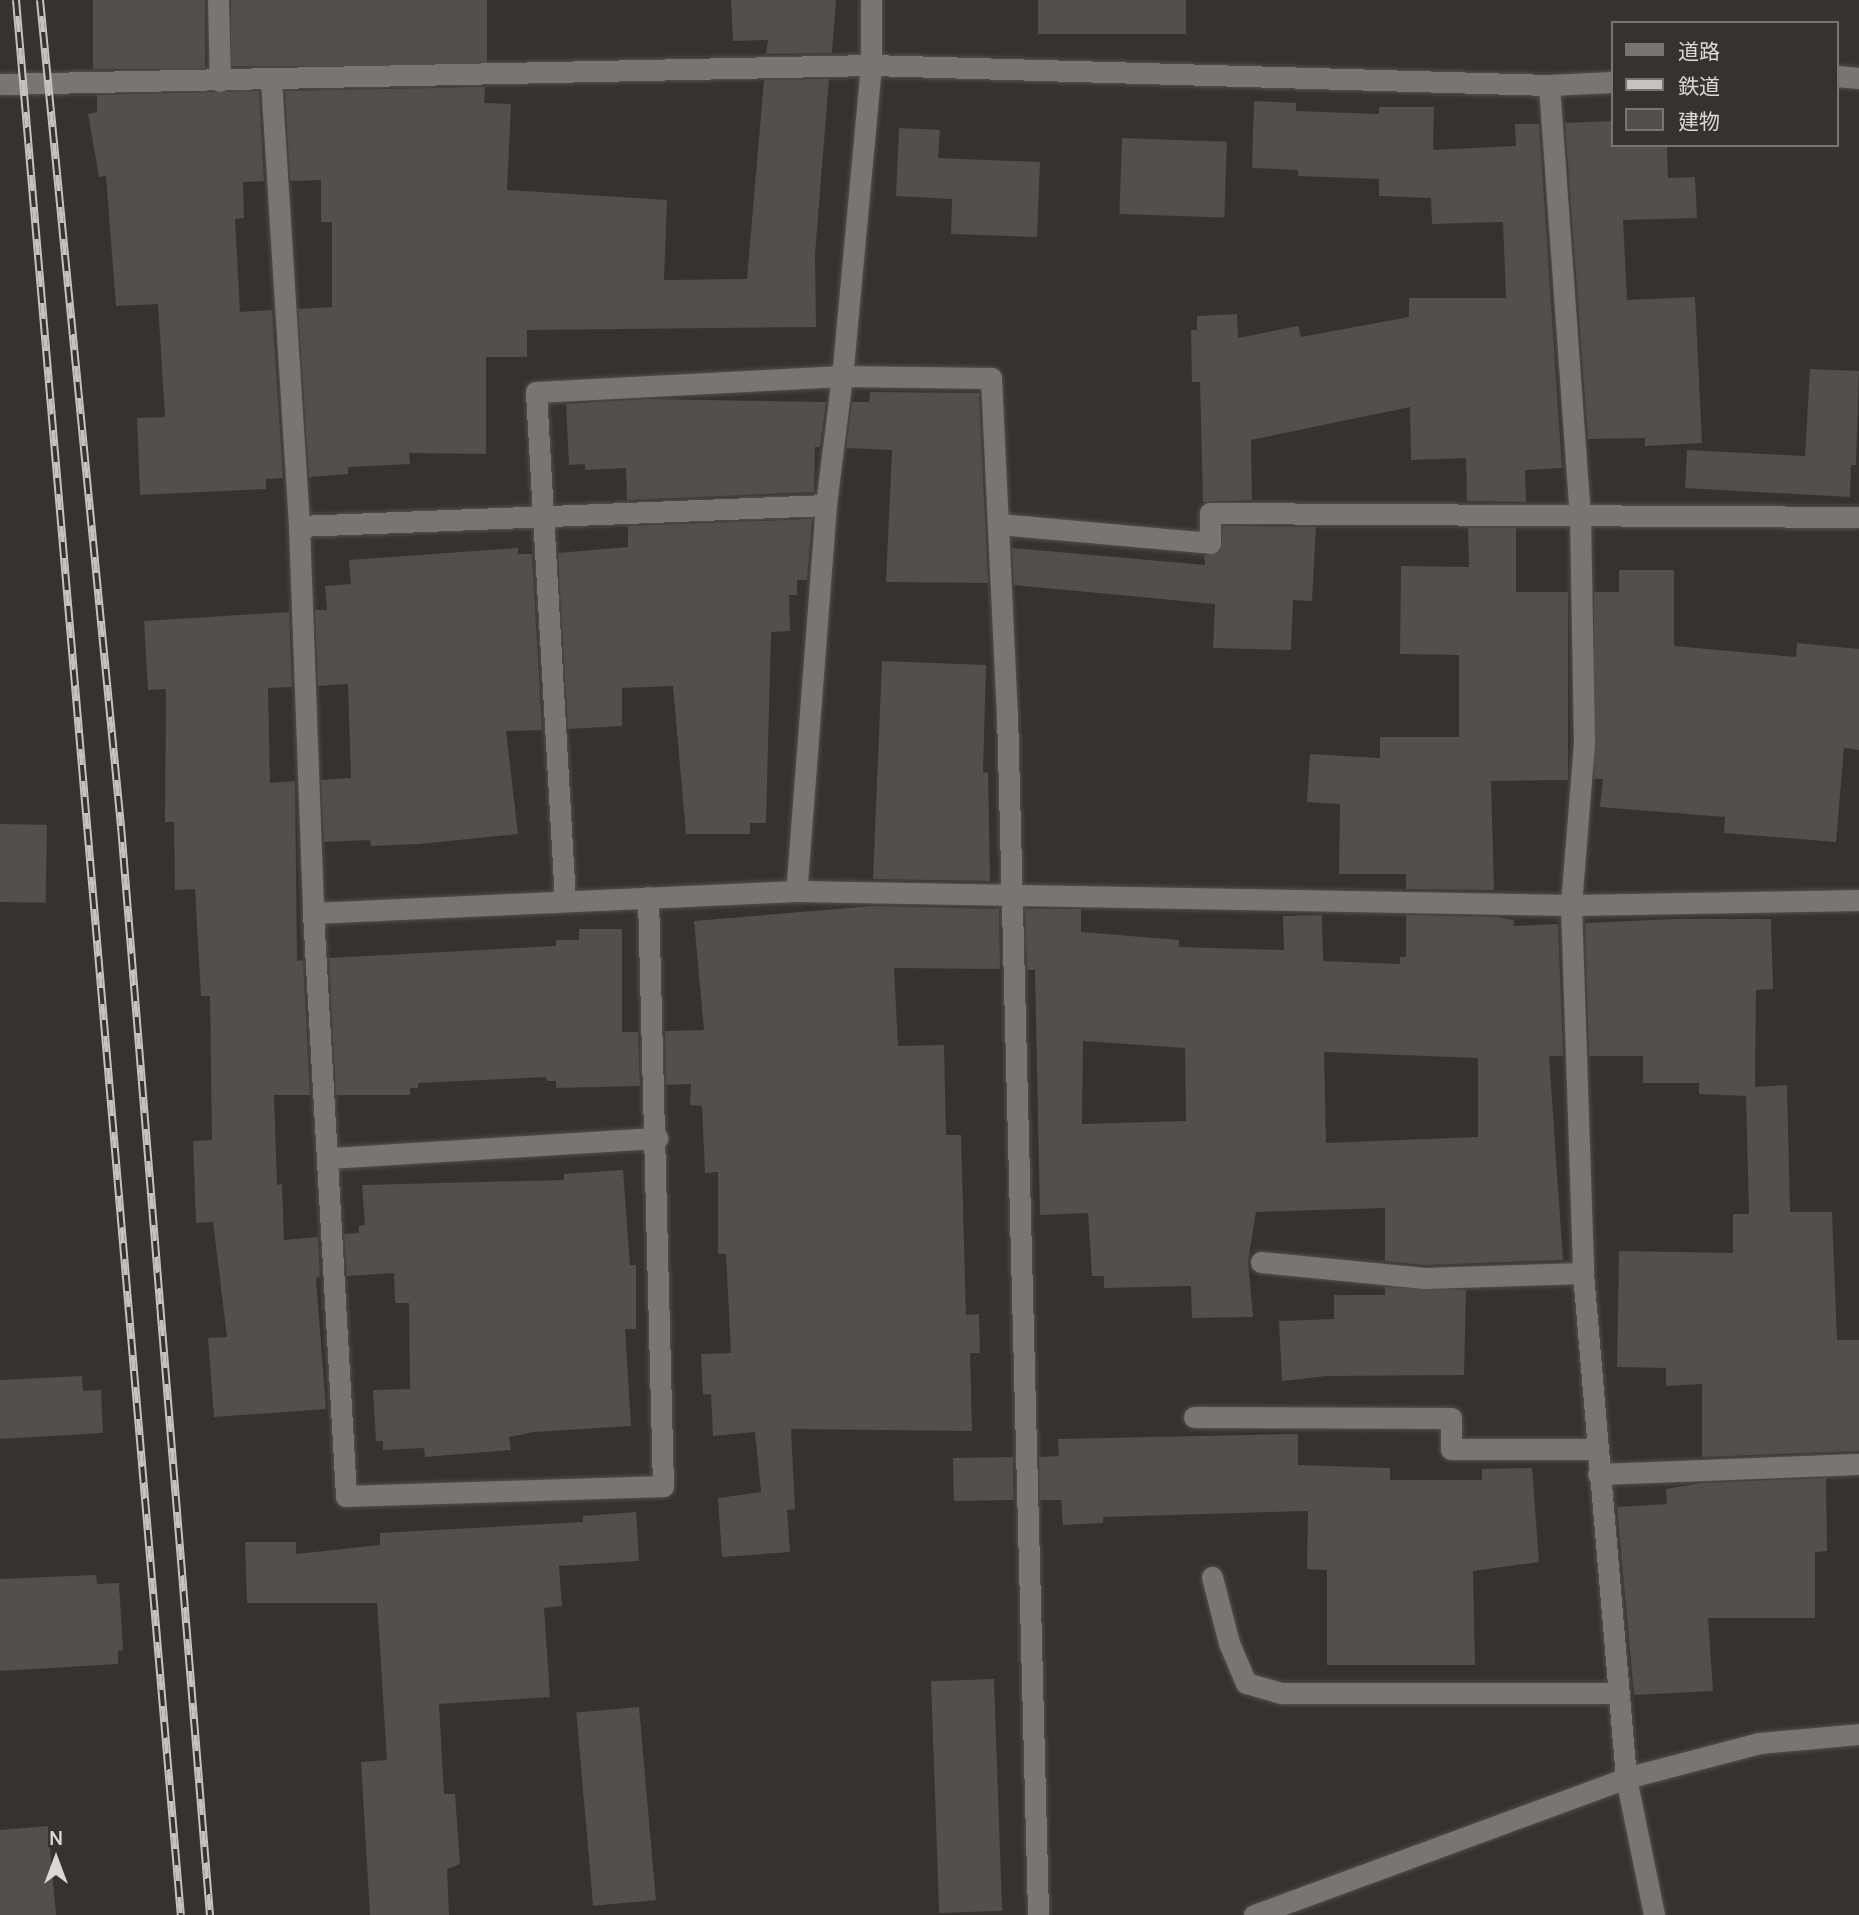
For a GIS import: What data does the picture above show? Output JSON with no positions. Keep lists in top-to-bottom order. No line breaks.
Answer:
{"legend":["道路","鉄道","建物"],"north":"top"}
